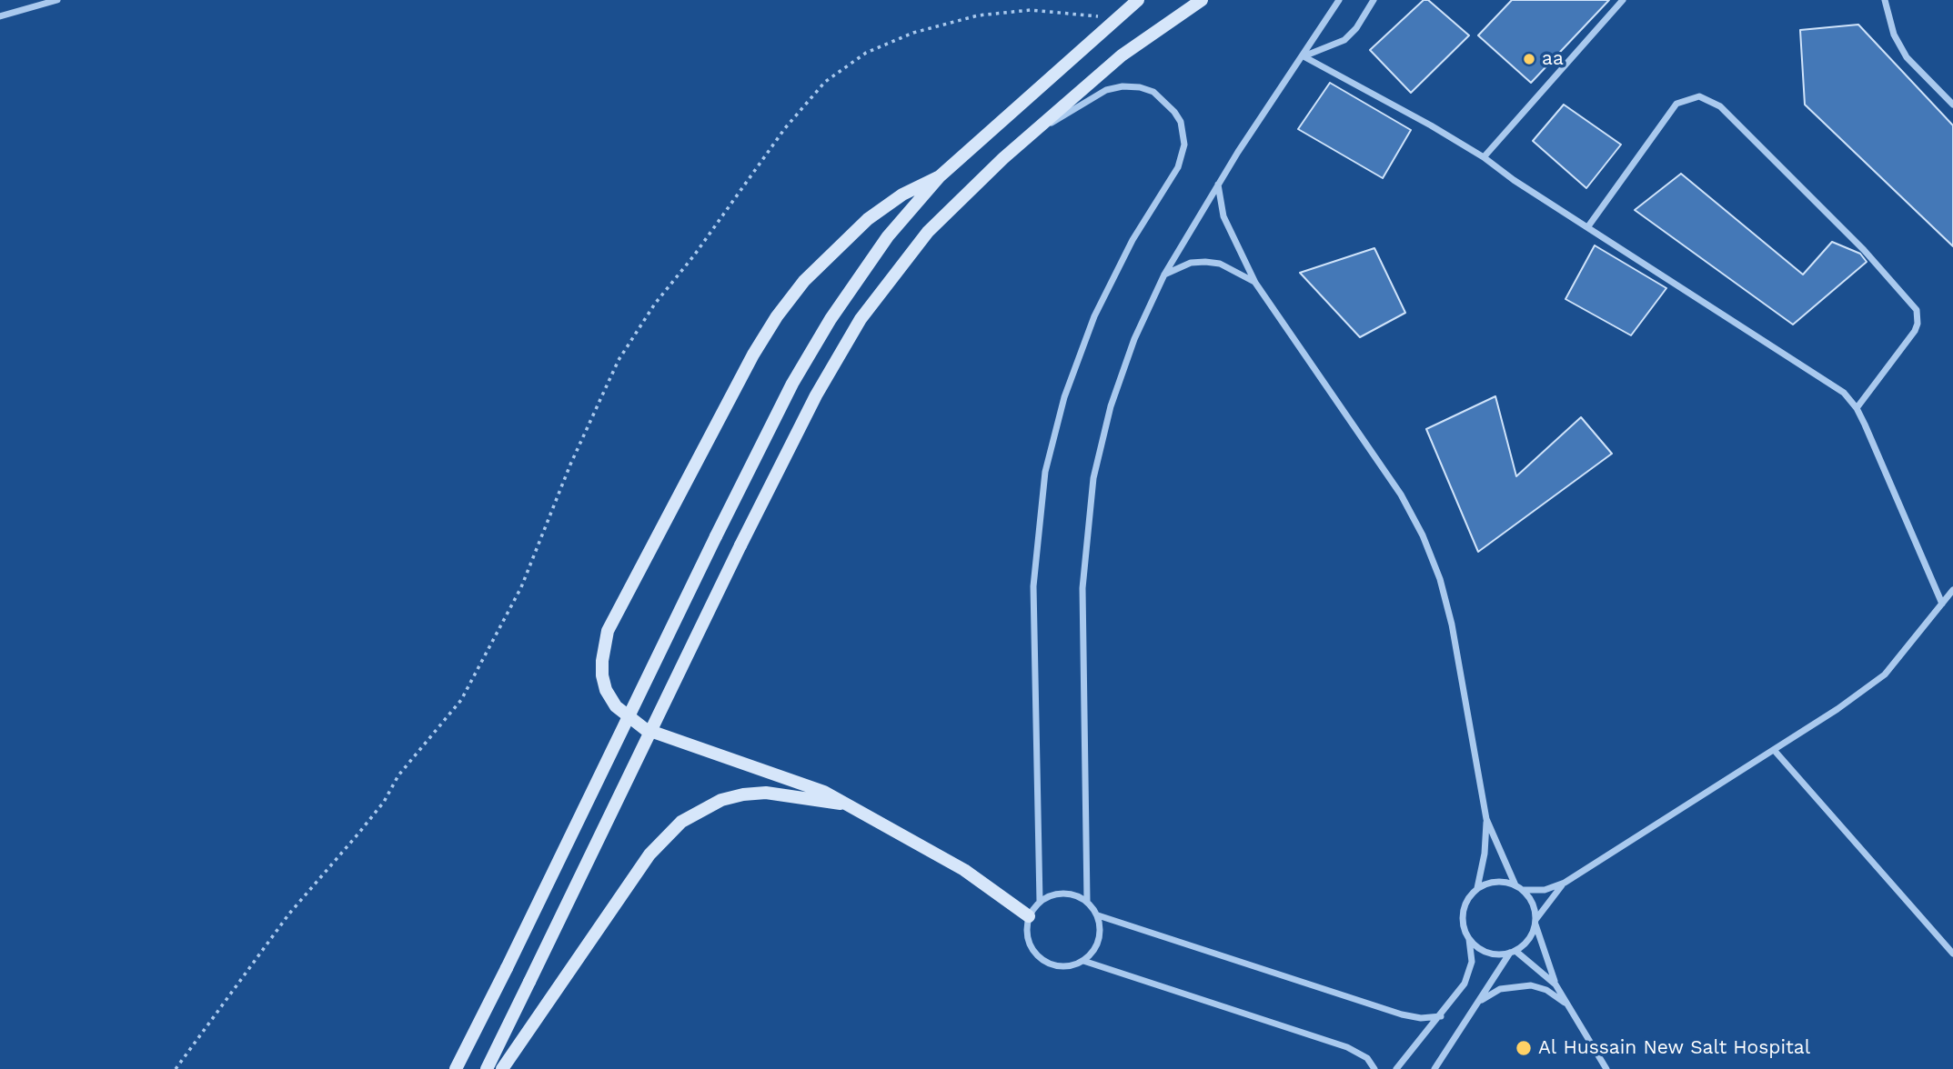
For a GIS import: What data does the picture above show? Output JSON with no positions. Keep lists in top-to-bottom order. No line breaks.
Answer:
{"places":["aa","Al Hussain New Salt Hospital"]}
